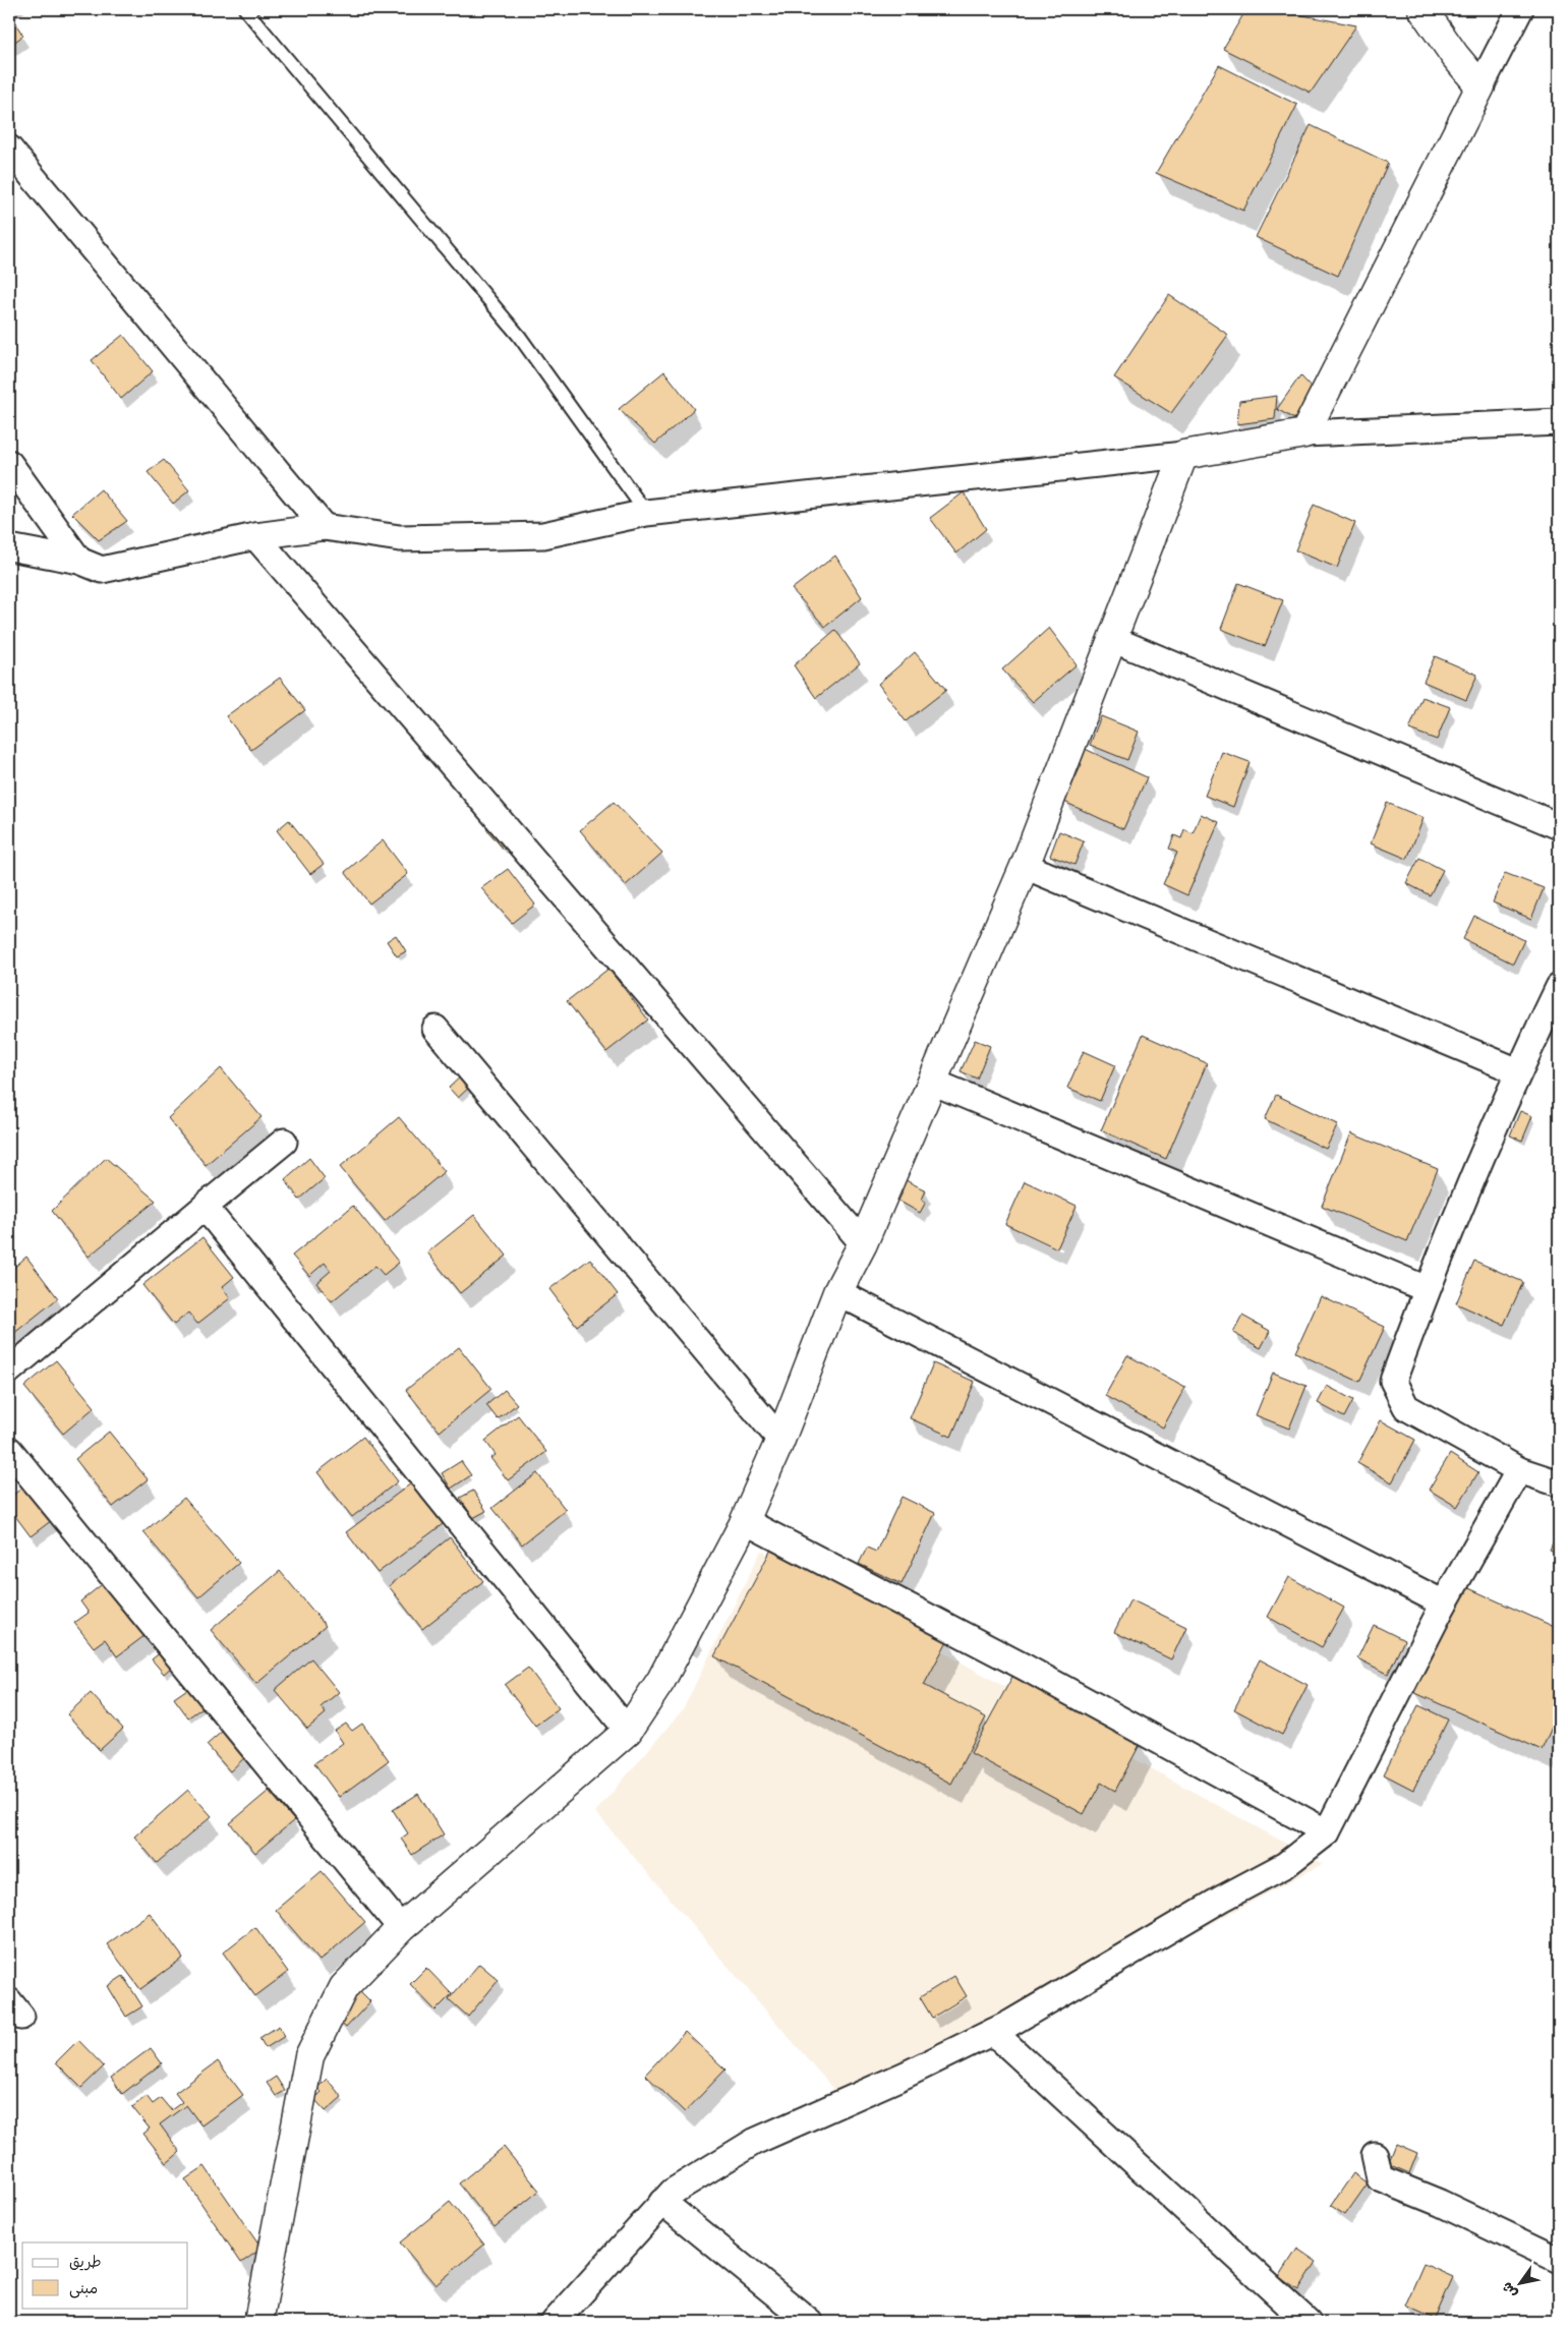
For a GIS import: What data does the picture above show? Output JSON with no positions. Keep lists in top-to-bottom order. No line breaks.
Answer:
{"legend":["طريق","مبنى"],"north":"bottom left"}
